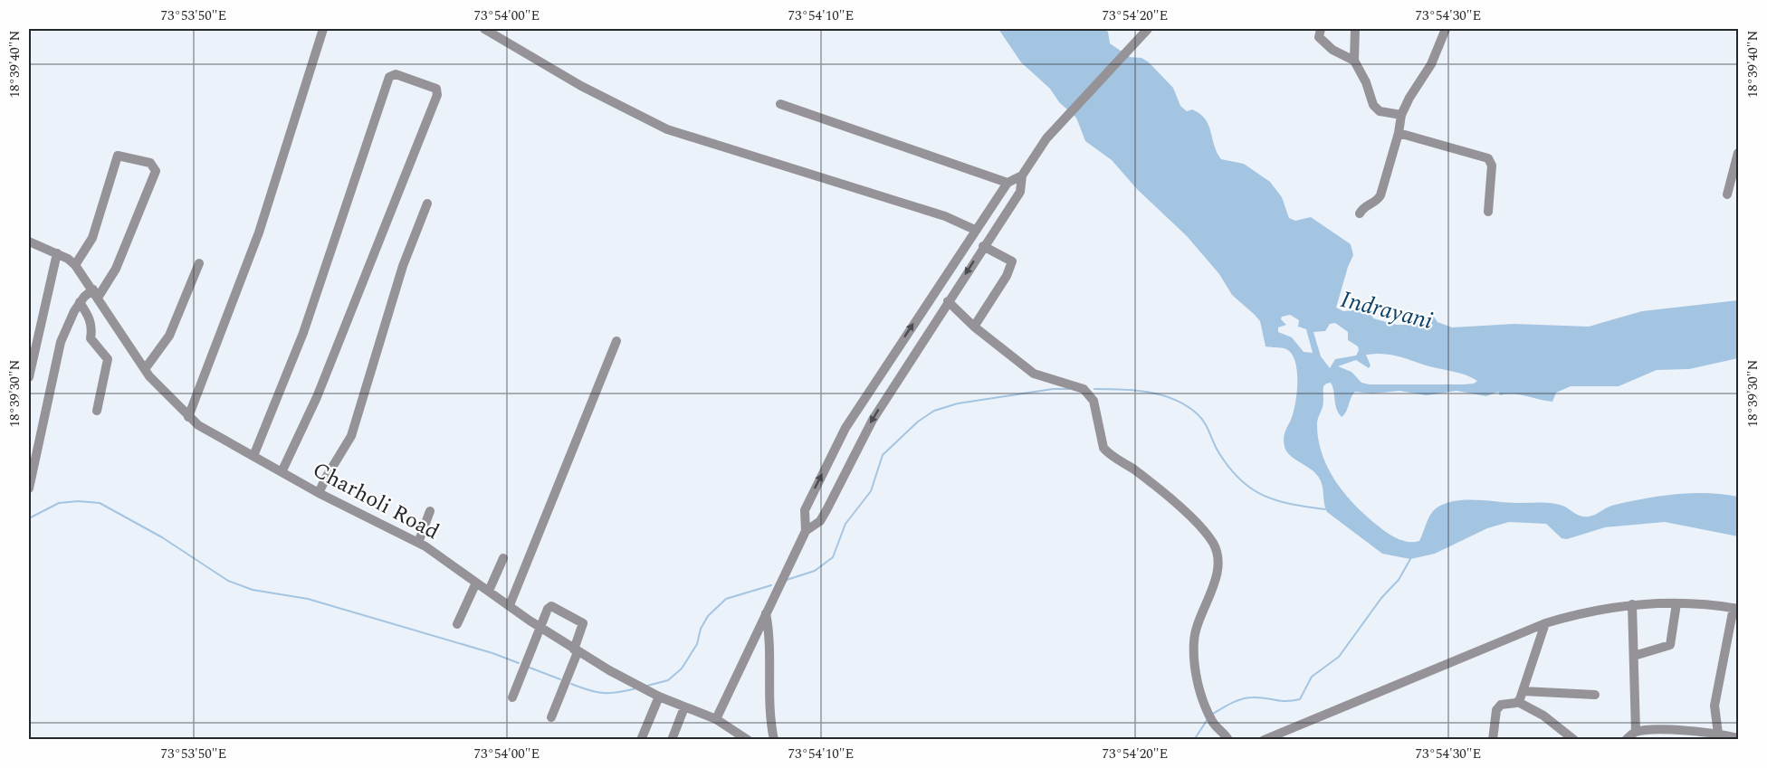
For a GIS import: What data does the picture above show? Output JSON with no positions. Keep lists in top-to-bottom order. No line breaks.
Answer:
{"streets":{"street":["Charholi Road"]},"water":["Indrayani"],"coordinates":["73°53'50\"E","73°54'00\"E","73°54'10\"E","73°54'20\"E","73°54'30\"E","18°39'40\"N","18°39'30\"N"]}
